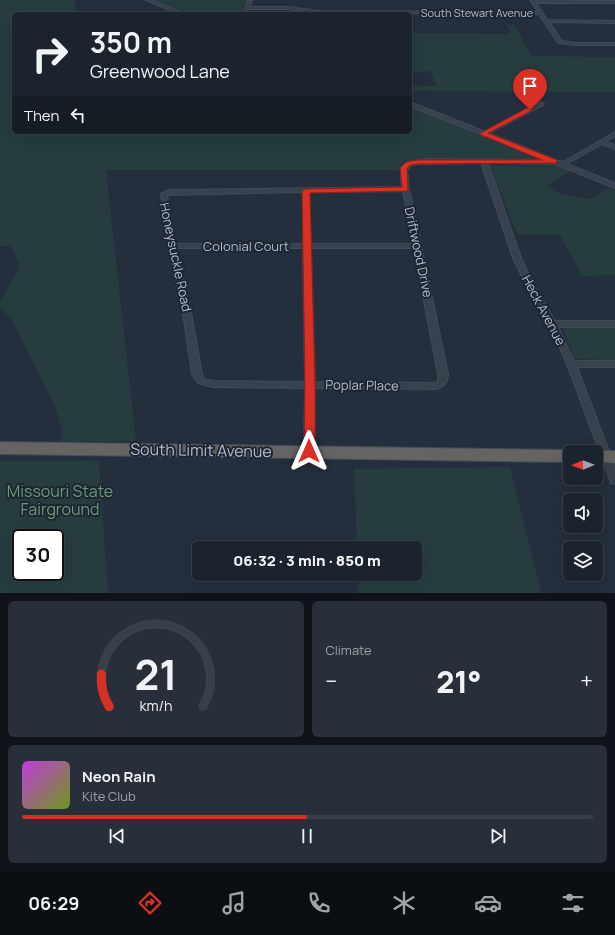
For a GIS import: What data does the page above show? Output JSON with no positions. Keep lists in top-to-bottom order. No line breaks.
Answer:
{"streets":{"highway":["South Limit Avenue"],"street":["South Stewart Avenue","Colonial Court","Driftwood Drive","Honeysuckle Road","Heck Avenue","Poplar Place"]},"crossings":[["Colonial Court","Driftwood Drive"],["Colonial Court","Honeysuckle Road"],["Driftwood Drive","Heck Avenue"],["Driftwood Drive","Poplar Place"],["Honeysuckle Road","Poplar Place"]],"parks":["Missouri State Fairground"],"north":"left","page":{"turn":["350 m","Greenwood Lane"],"then":"Then","limit":"30","trip":"06:32 · 3 min · 850 m","tile":"Climate","heat":["−","21°","+"],"song":["Neon Rain","Kite Club"],"tabs":"06:29","gauge":["21","km/h"]}}
